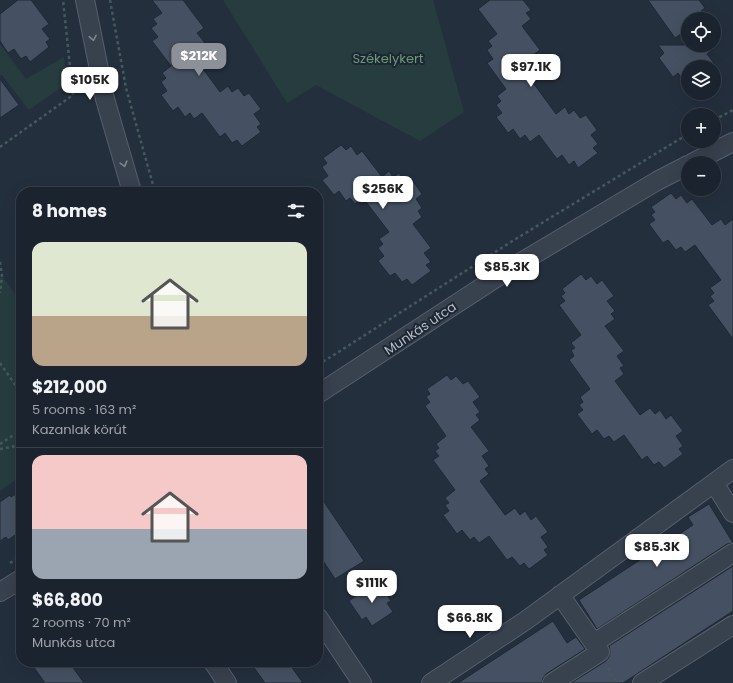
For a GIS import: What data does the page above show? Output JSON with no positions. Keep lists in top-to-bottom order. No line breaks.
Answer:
{"streets":{"street":["Munkás utca"]},"parks":["Székelykert"],"page":{"map_buttons":["+","−"],"price":["$212K","$97.1K","$105K","$256K","$85.3K","$85.3K","$111K","$66.8K"],"heading":"8 homes","list":[{"name":"$212,000","note":"5 rooms · 163 m² · Kazanlak körút"},{"name":"$66,800","note":"2 rooms · 70 m² · Munkás utca"}]}}
